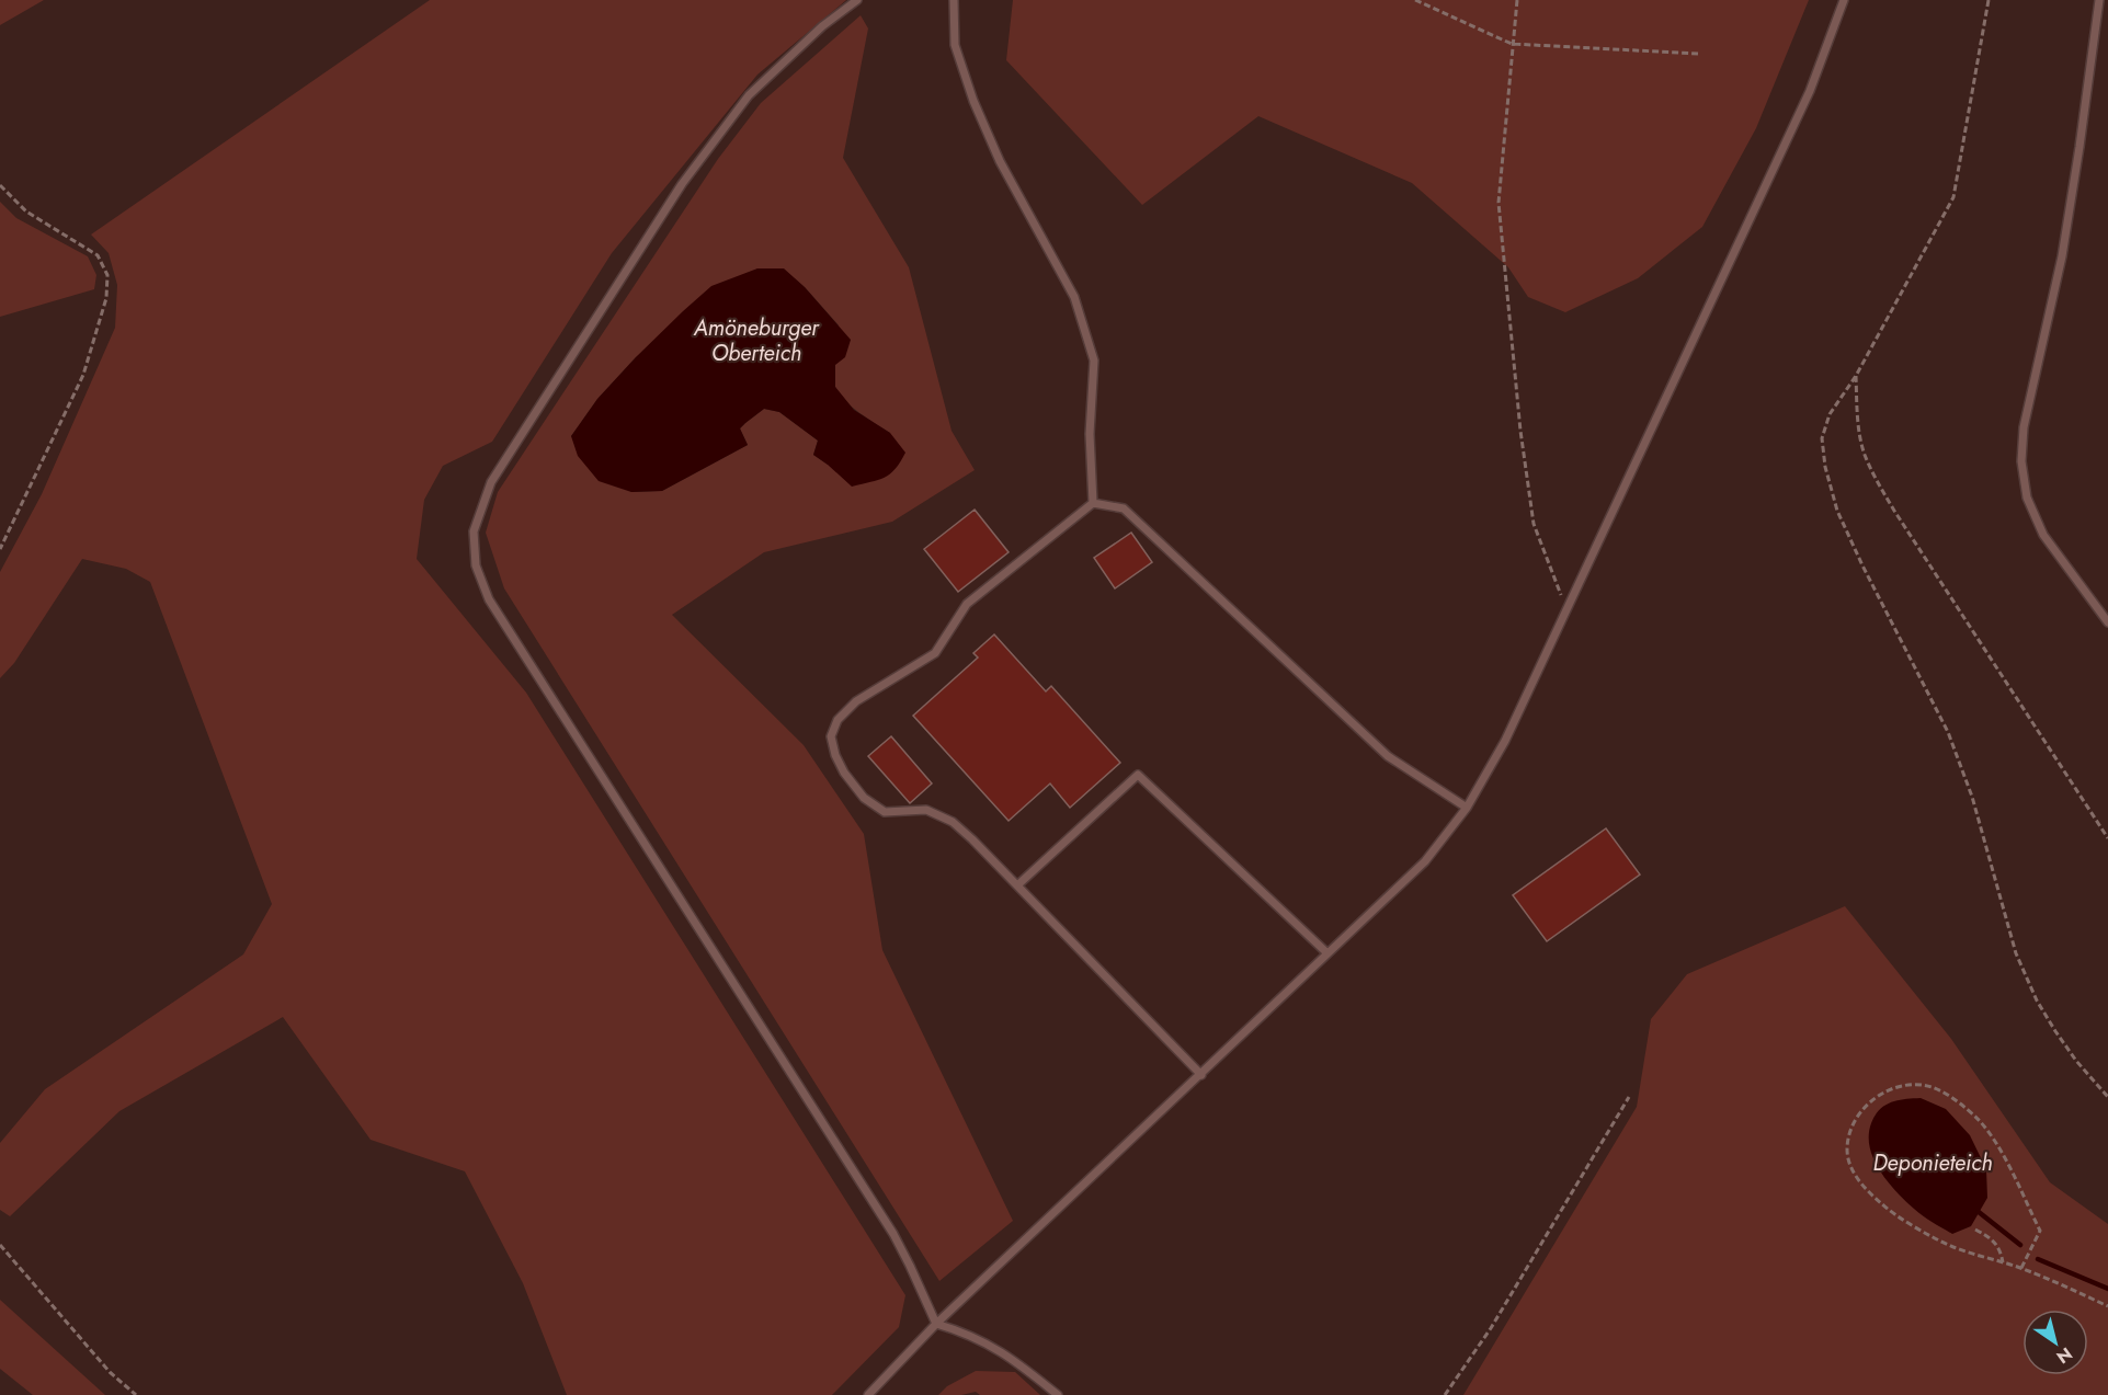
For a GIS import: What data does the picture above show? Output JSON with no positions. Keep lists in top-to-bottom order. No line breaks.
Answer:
{"water":["Amöneburger Oberteich","Deponieteich"],"north":"bottom right"}
